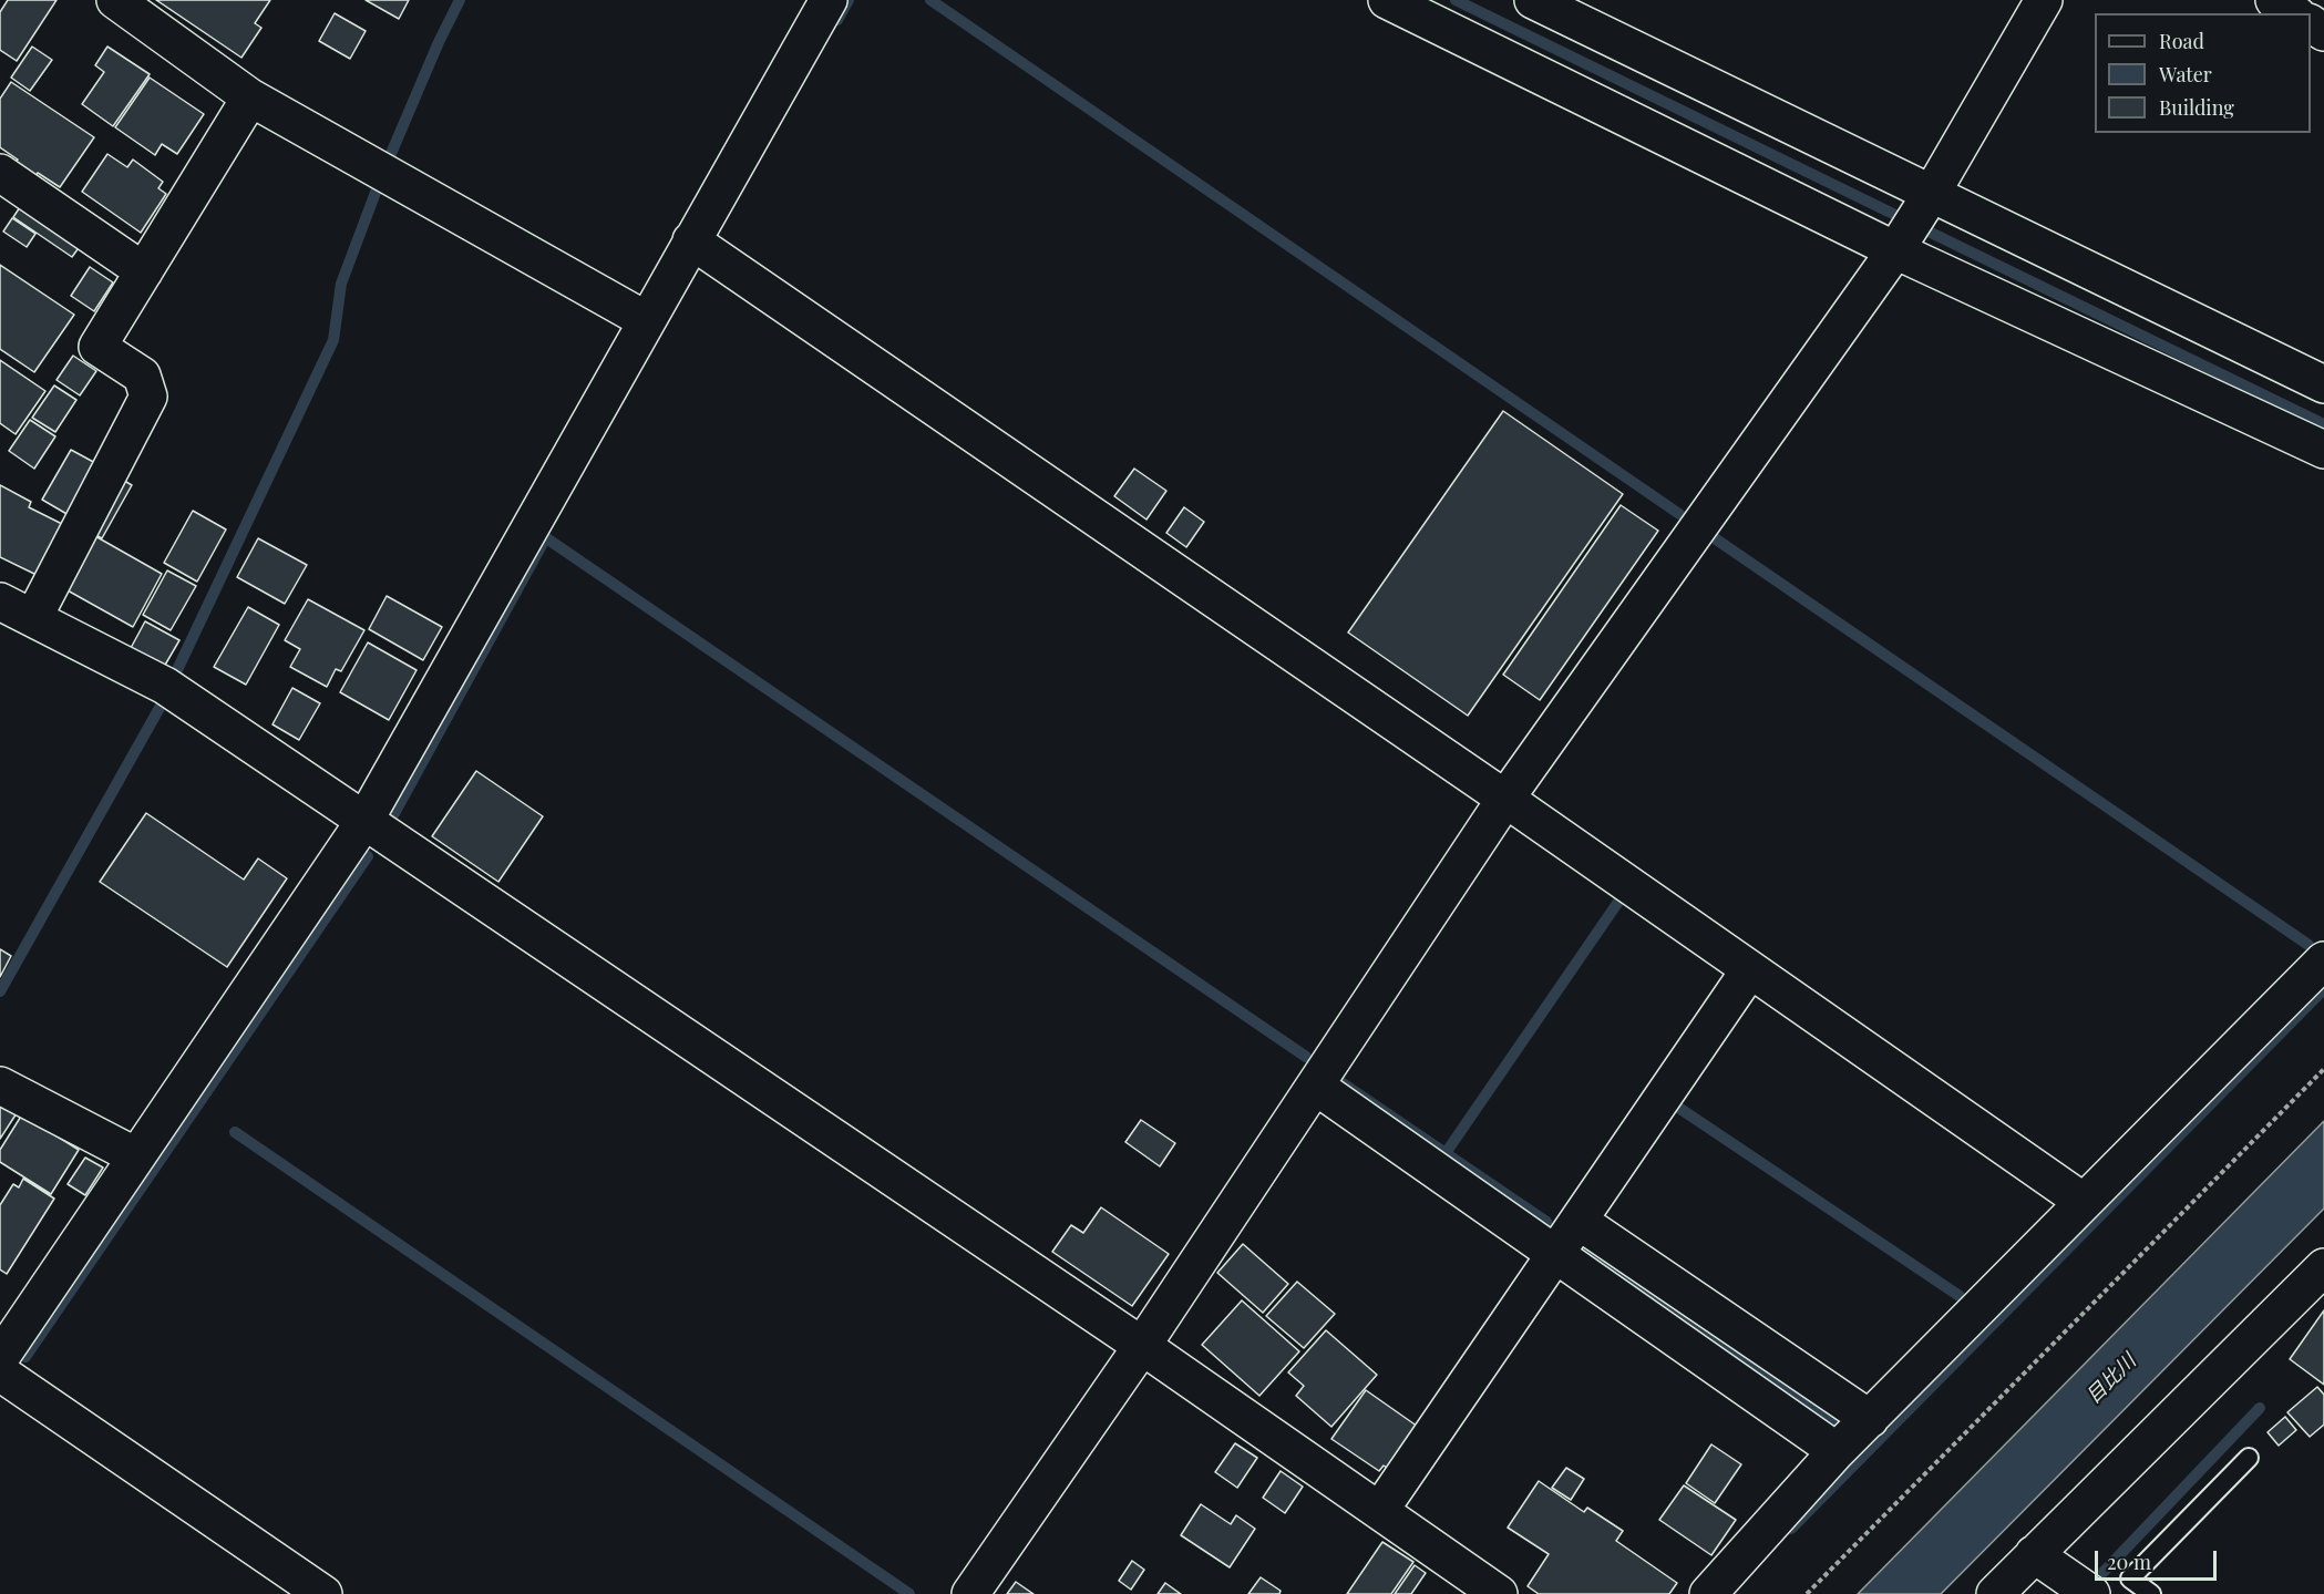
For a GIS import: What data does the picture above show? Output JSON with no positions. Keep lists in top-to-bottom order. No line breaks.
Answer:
{"water":["目比川"],"legend":["Road","Water","Building"],"scale_bar":"20 m"}
